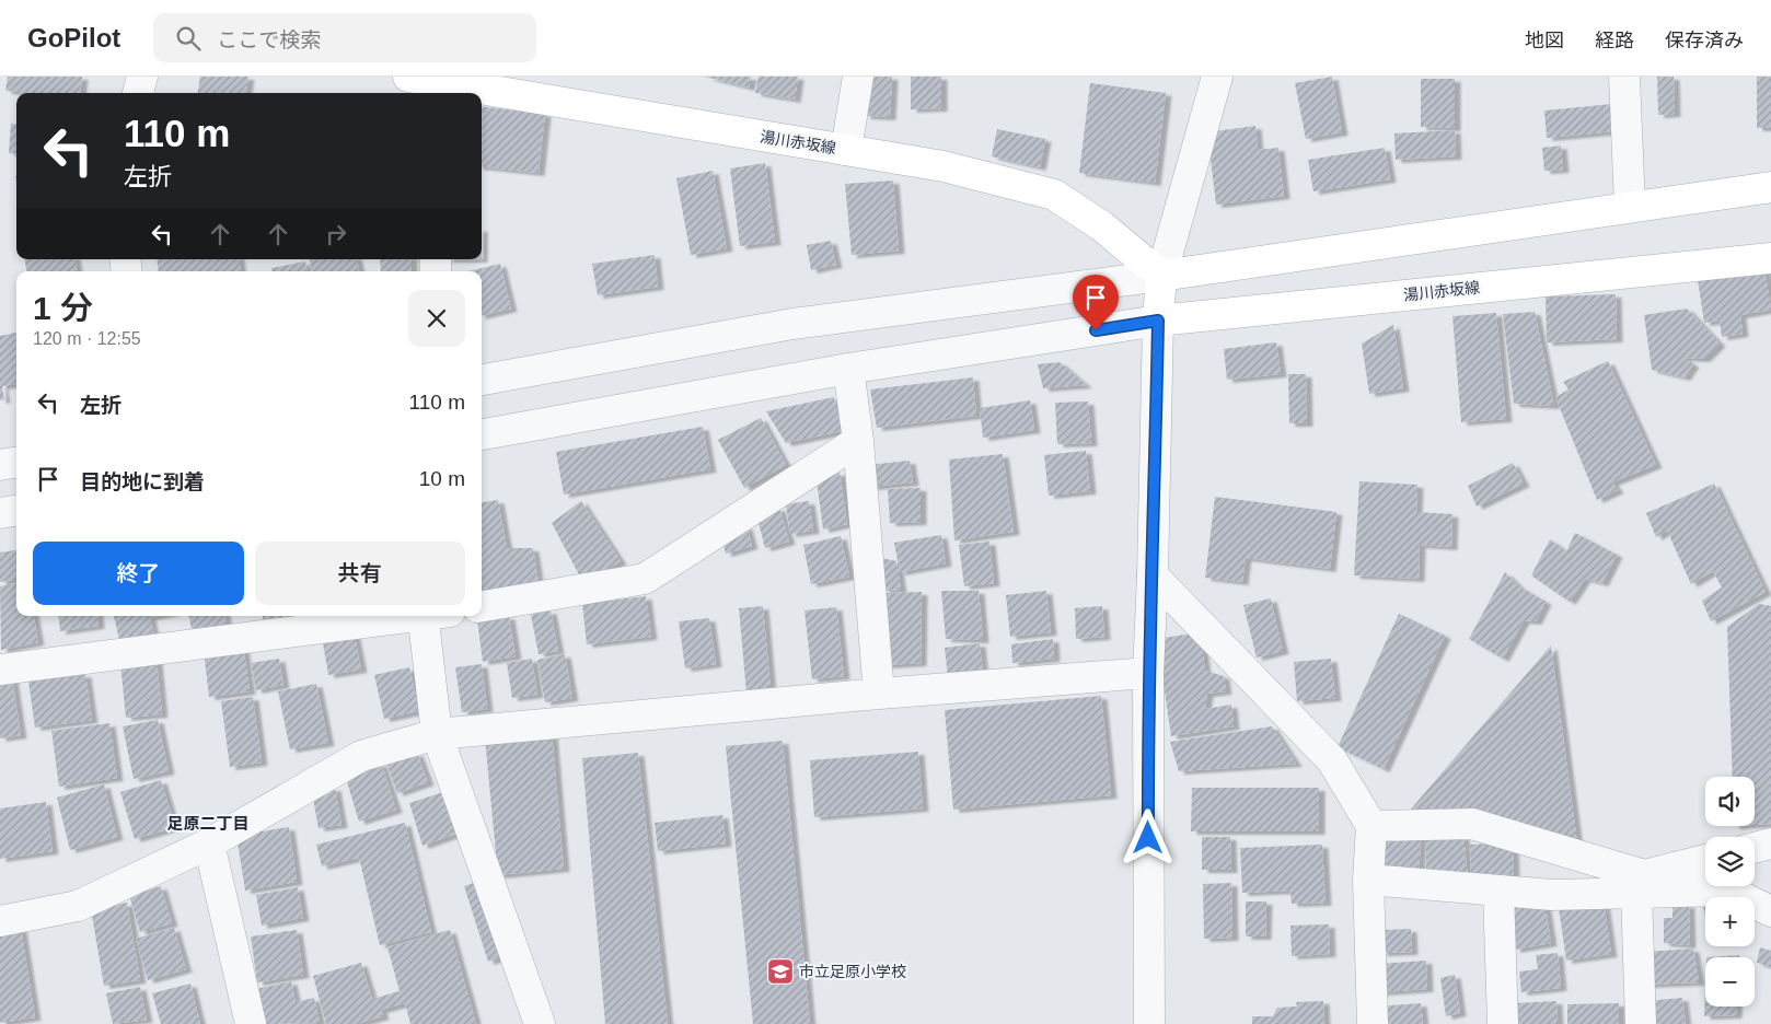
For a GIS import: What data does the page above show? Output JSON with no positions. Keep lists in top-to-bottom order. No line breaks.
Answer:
{"streets":{"main road":["湯川赤坂線"]},"districts":["足原二丁目"],"places":{"school or university":["市立足原小学校"]},"page":{"header":"GoPilot","search":"ここで検索","nav":["地図","経路","保存済み"],"turn":["110 m","左折"],"heading":["1 分","120 m · 12:55"],"list":[{"name":"左折","value":"110 m"},{"name":"目的地に到着","value":"10 m"}],"buttons":["終了","共有"],"map_buttons":["+","−"]}}
